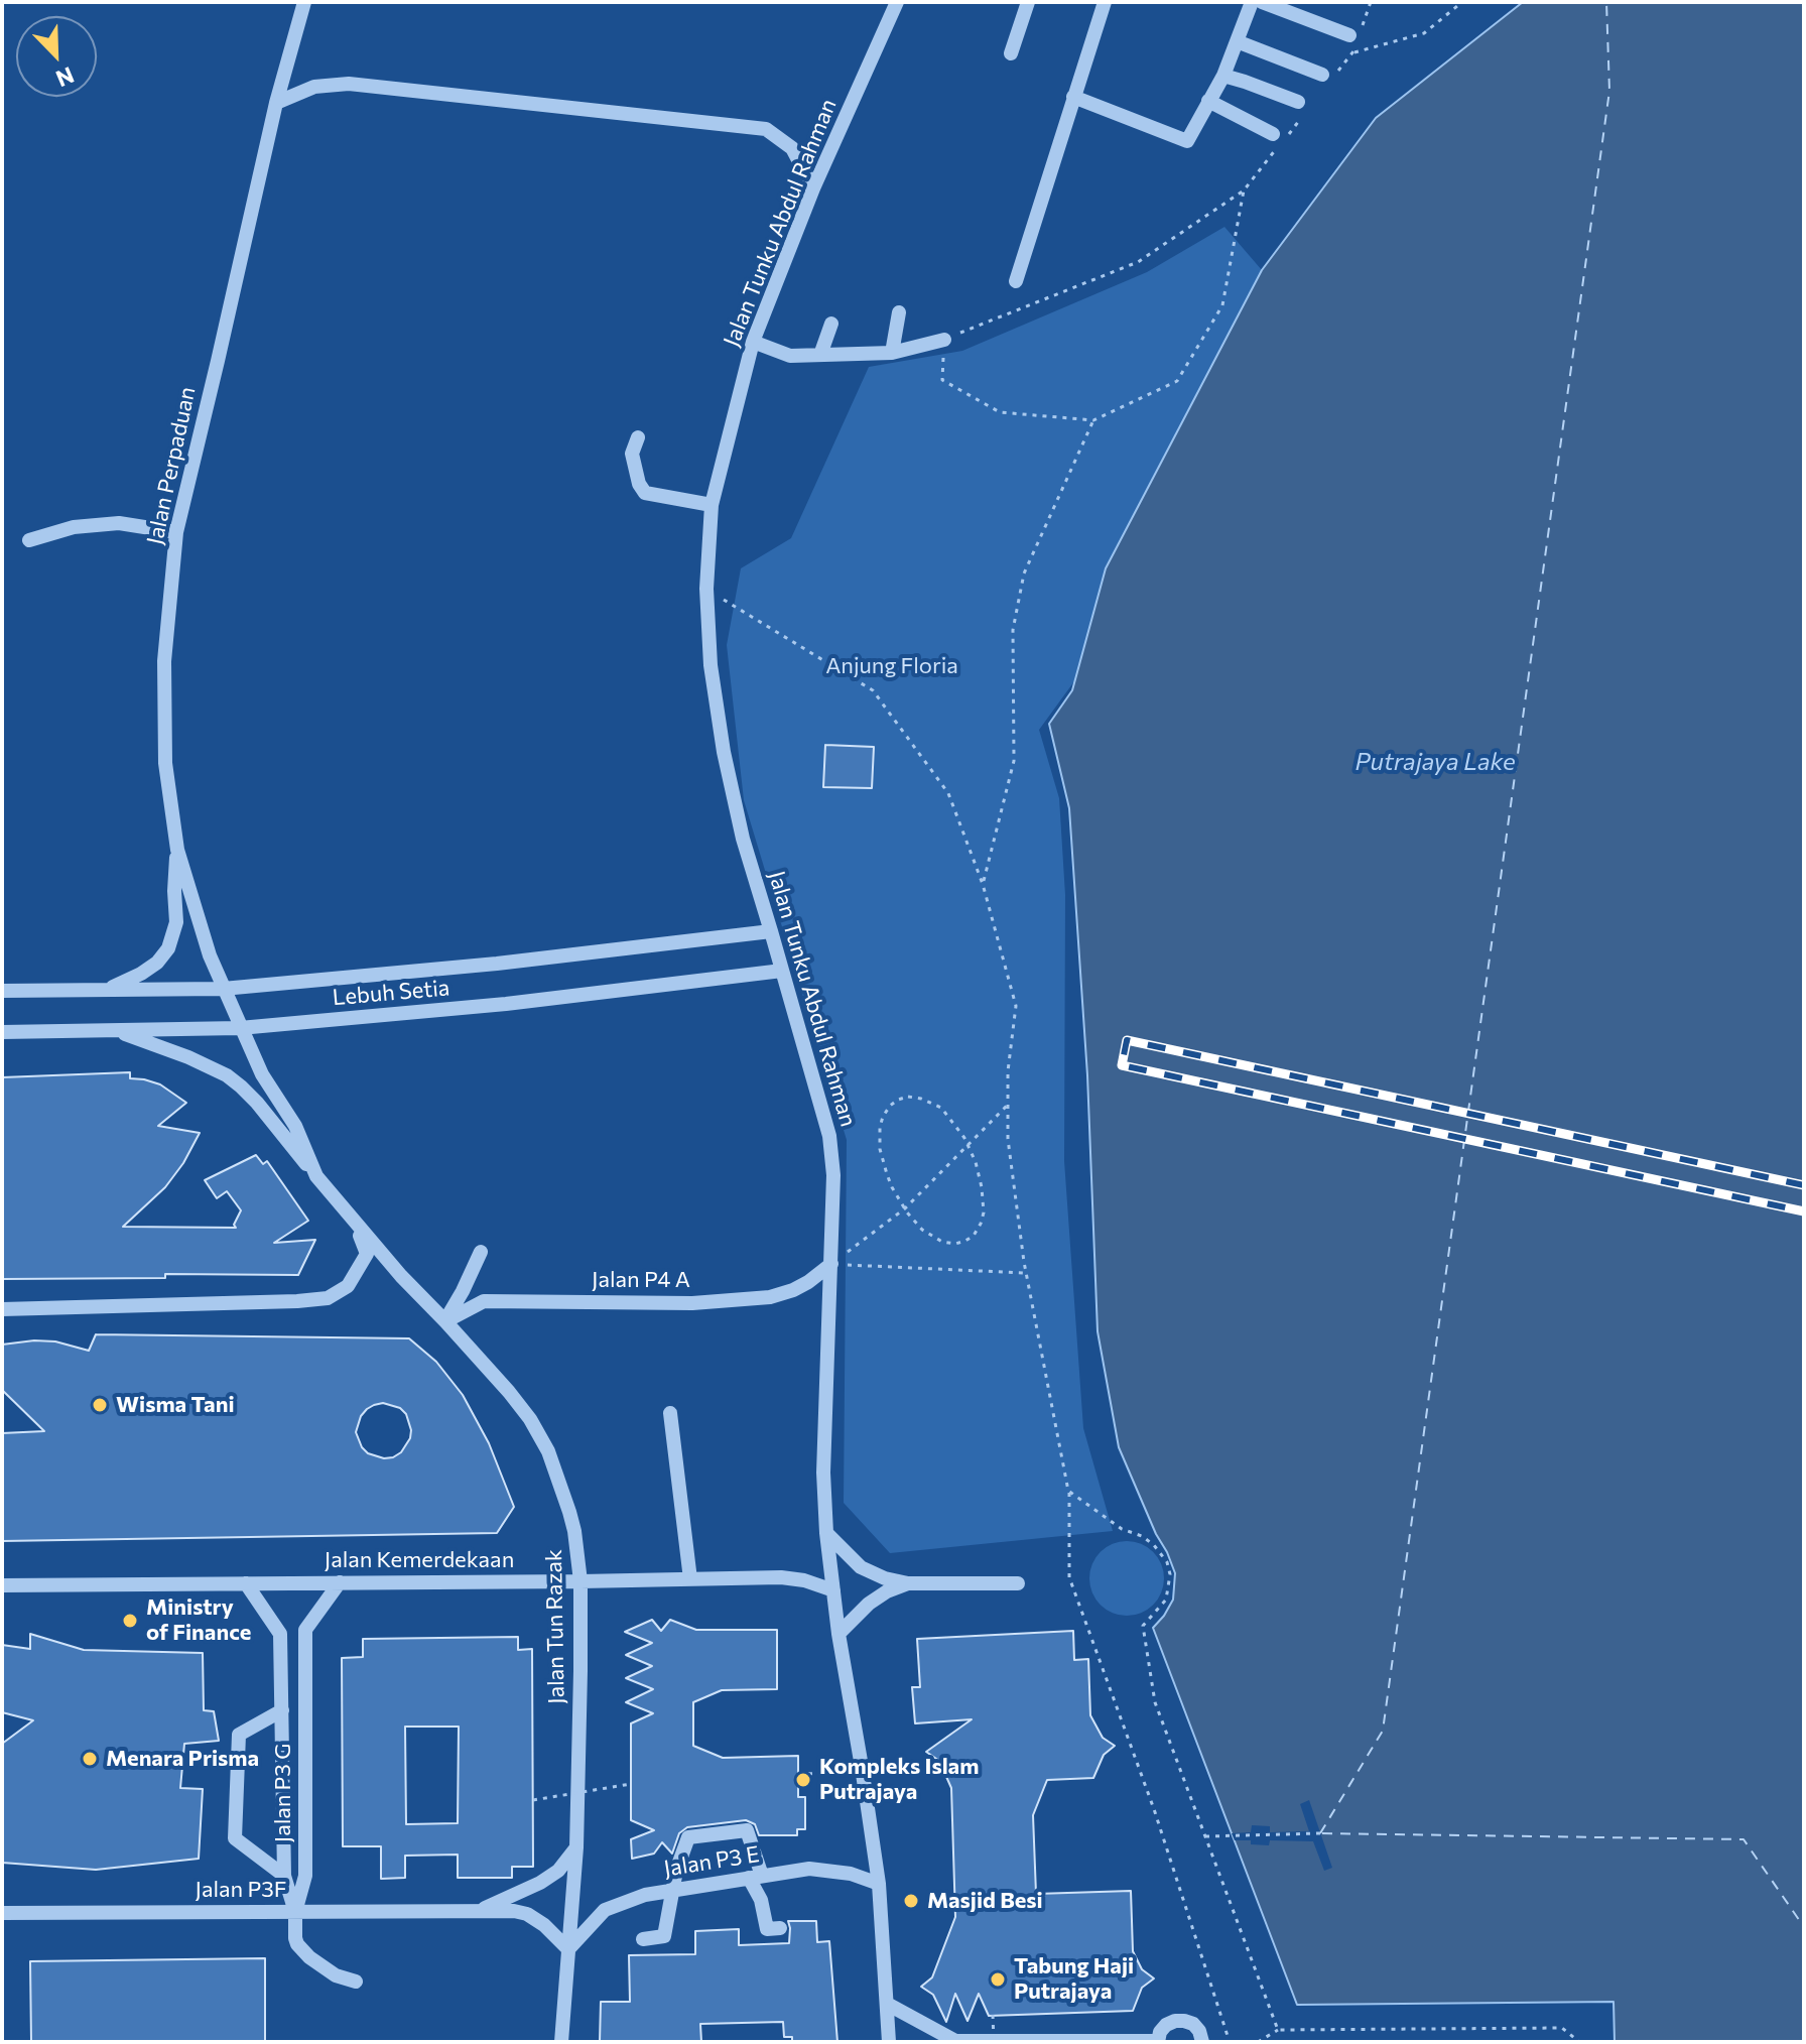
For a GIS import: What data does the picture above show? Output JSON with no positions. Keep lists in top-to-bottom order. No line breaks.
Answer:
{"streets":{"street":["Jalan Tunku Abdul Rahman","Jalan Perpaduan","Lebuh Setia","Jalan P4 A","Jalan Kemerdekaan","Jalan Tun Razak","Jalan P3 G","Jalan P3 E","Jalan P3F"]},"crossings":[["Jalan Tunku Abdul Rahman","Lebuh Setia"],["Jalan Tunku Abdul Rahman","Jalan P4 A"],["Jalan Tunku Abdul Rahman","Jalan Kemerdekaan"],["Jalan Tunku Abdul Rahman","Jalan P3 E"],["Jalan Perpaduan","Lebuh Setia"],["Jalan Perpaduan","Jalan Tun Razak"],["Lebuh Setia","Jalan Tun Razak"],["Jalan P4 A","Jalan Tun Razak"],["Jalan Kemerdekaan","Jalan Tun Razak"],["Jalan Kemerdekaan","Jalan P3 G"],["Jalan Tun Razak","Jalan P3 E"],["Jalan Tun Razak","Jalan P3F"],["Jalan P3 G","Jalan P3F"],["Jalan P3 E","Jalan P3F"]],"water":["Putrajaya Lake"],"parks":["Anjung Floria"],"places":["Wisma Tani","Ministry of Finance","Menara Prisma","Kompleks Islam Putrajaya","Masjid Besi","Tabung Haji Putrajaya"],"north":"bottom right"}
